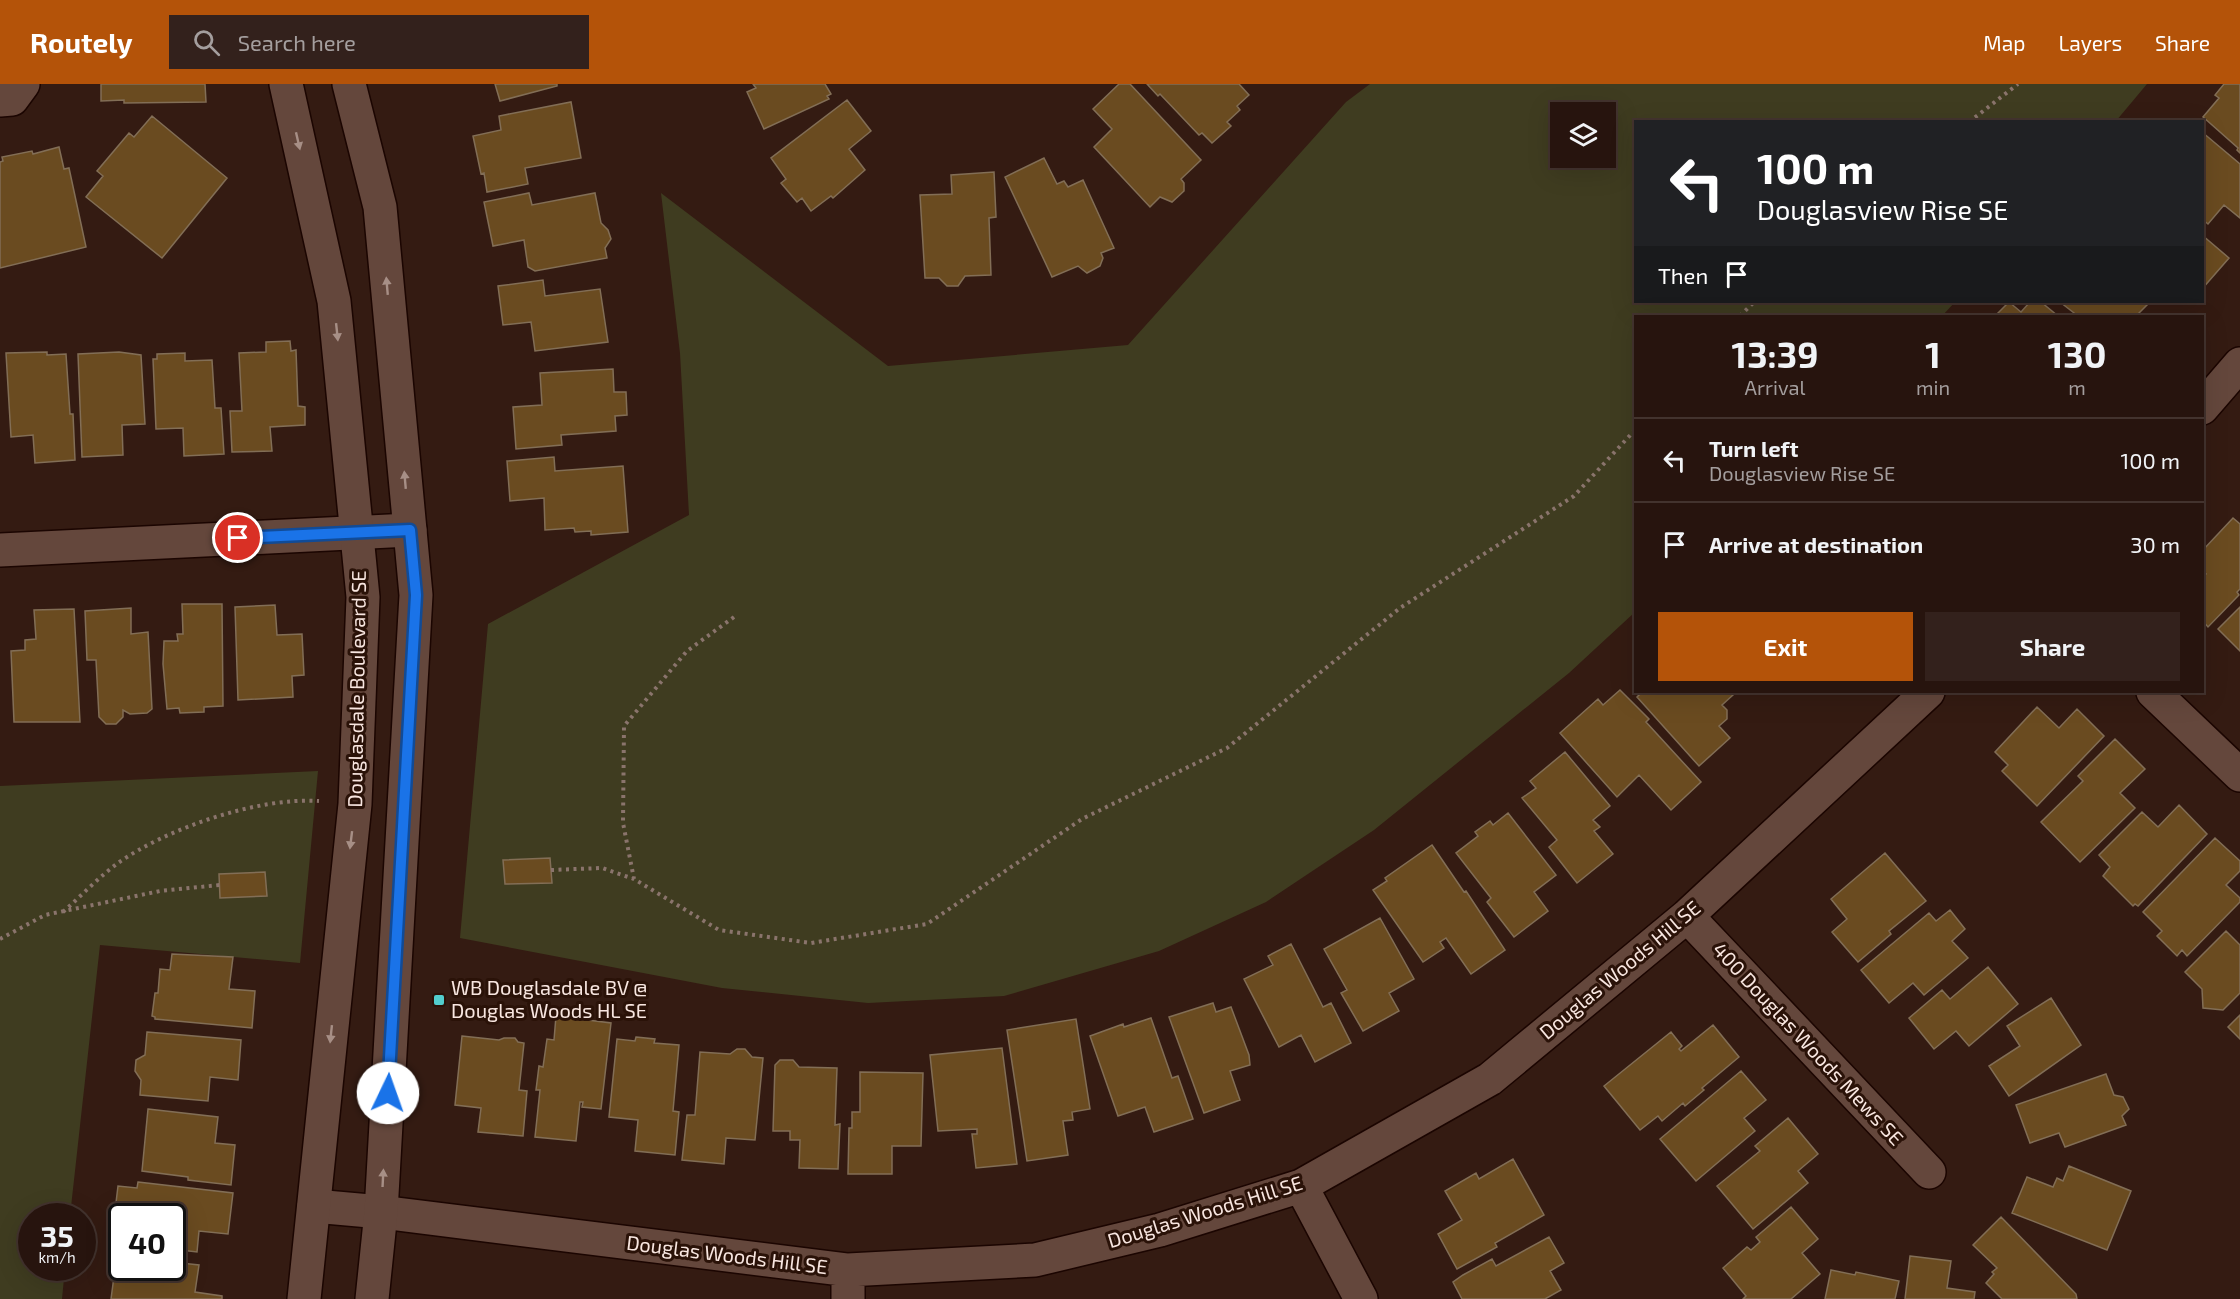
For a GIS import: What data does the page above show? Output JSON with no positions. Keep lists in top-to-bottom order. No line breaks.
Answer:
{"streets":{"street":["Douglasdale Boulevard SE","Douglas Woods Hill SE","400 Douglas Woods Mews SE"]},"crossings":[["Douglasdale Boulevard SE","Douglas Woods Hill SE"],["Douglas Woods Hill SE","400 Douglas Woods Mews SE"]],"places":{"transit":["WB Douglasdale BV @ Douglas Woods HL SE"]},"page":{"header":"Routely","search":"Search here","nav":["Map","Layers","Share"],"turn":["100 m","Douglasview Rise SE"],"then":"Then","eta":["13:39","Arrival","1","min","130","m"],"list":[{"name":"Turn left","note":"Douglasview Rise SE","value":"100 m"},{"name":"Arrive at destination","value":"30 m"}],"buttons":["Exit","Share"],"speed":"35 km/h","limit":"40"}}
